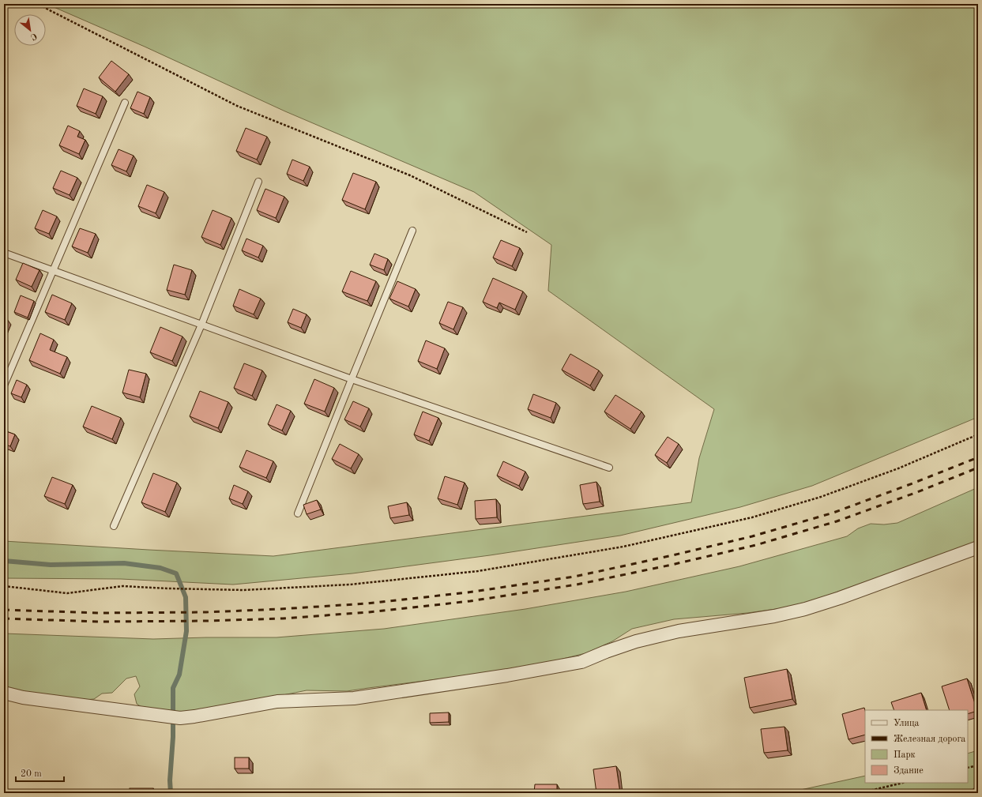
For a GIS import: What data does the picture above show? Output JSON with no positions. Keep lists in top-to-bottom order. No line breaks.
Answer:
{"legend":["Улица","Железная дорога","Парк","Здание"],"scale_bar":"20 m","north":"bottom right"}
